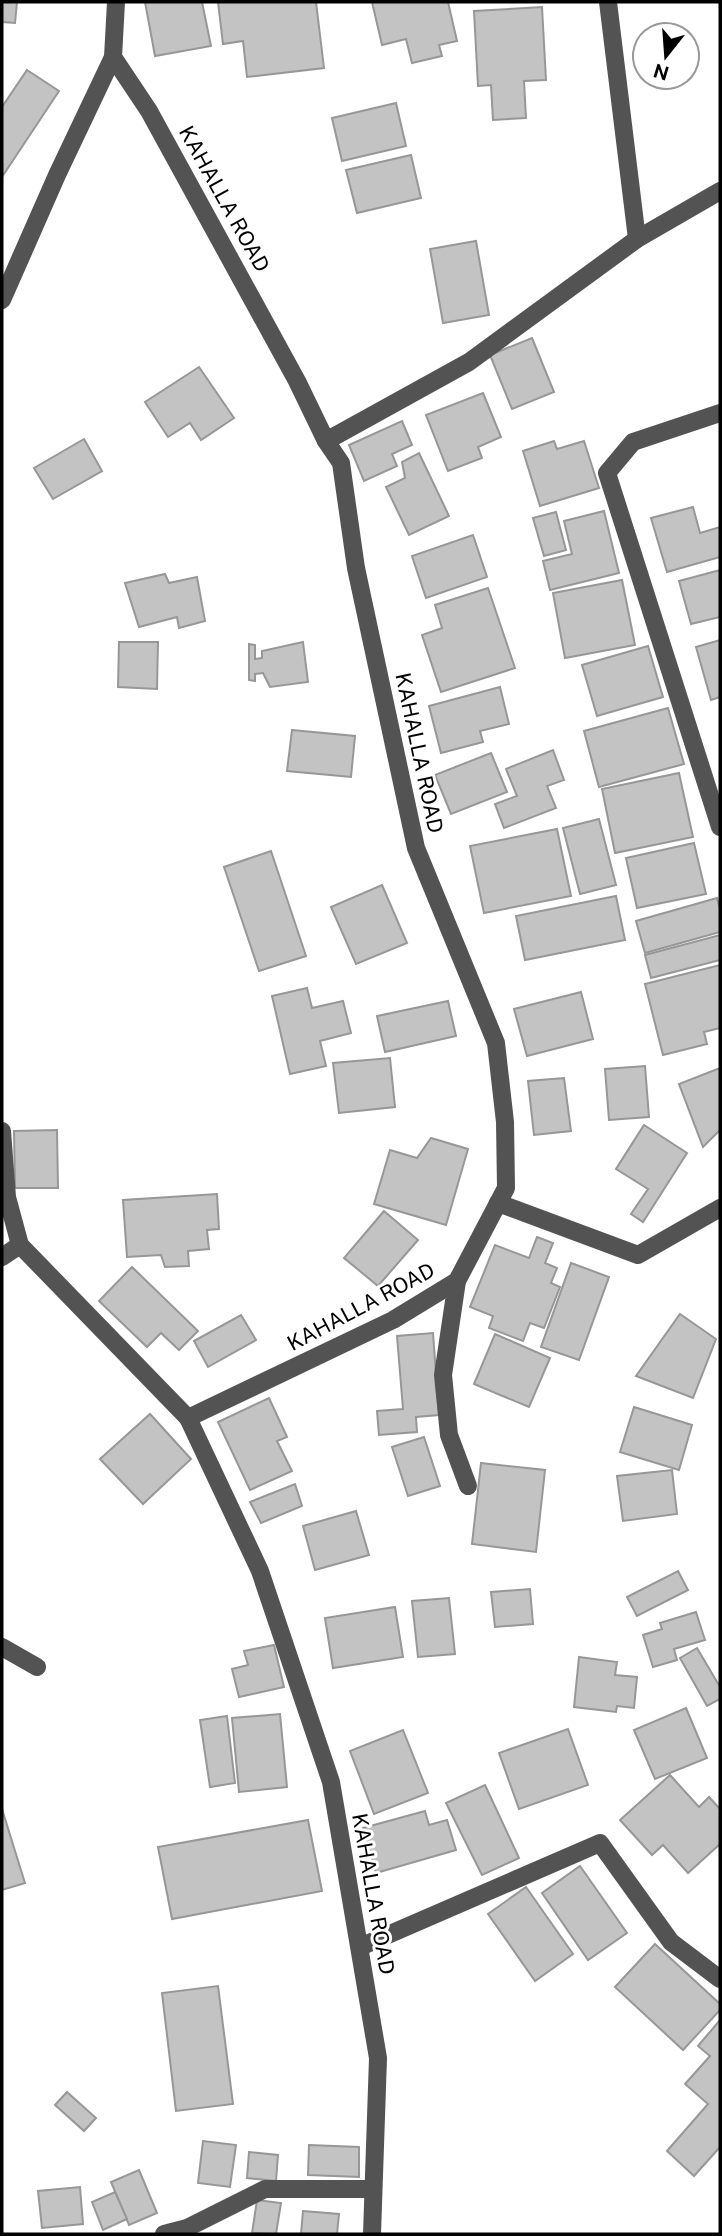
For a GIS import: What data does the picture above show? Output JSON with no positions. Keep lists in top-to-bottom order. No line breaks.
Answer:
{"streets":{"street":["KAHALLA ROAD"]},"north":"bottom"}
